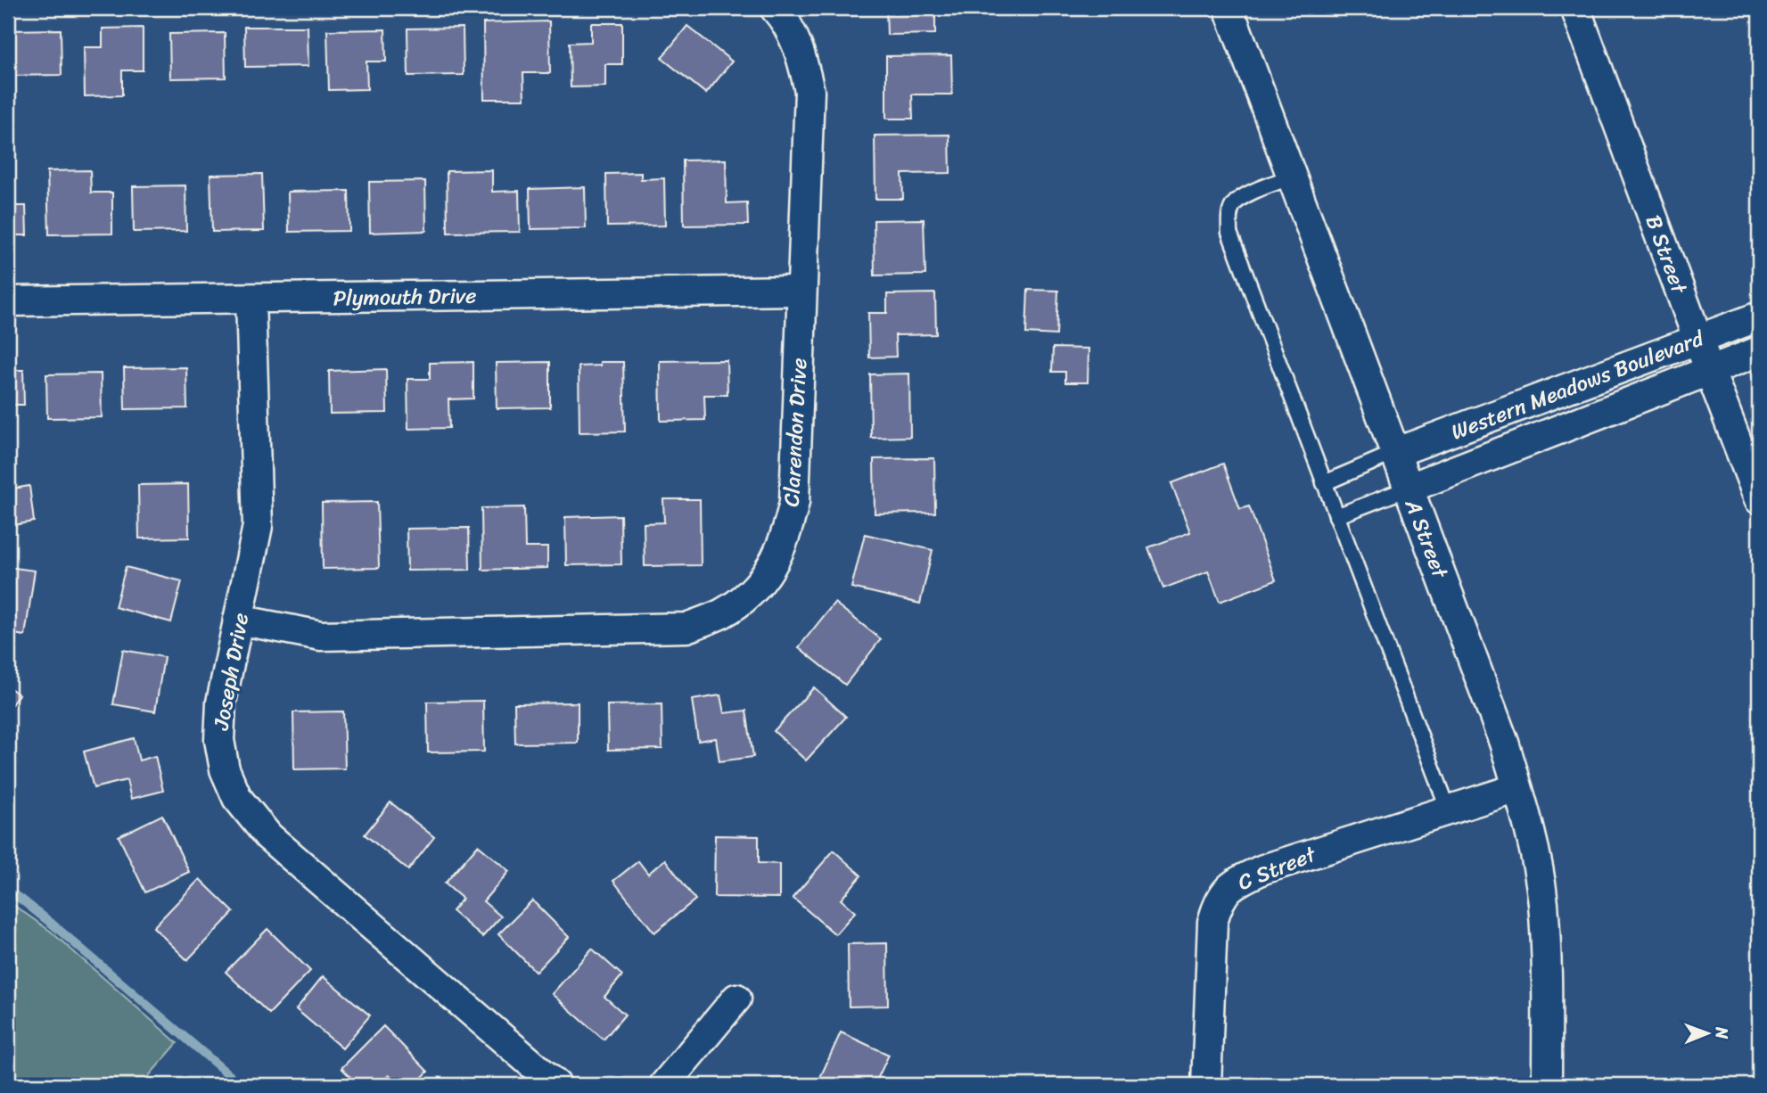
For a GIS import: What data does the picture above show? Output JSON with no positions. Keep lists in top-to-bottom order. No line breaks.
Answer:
{"streets":{"street":["B Street","Plymouth Drive","Western Meadows Boulevard","Clarendon Drive","A Street","Joseph Drive","C Street"]},"crossings":[["B Street","Western Meadows Boulevard"],["Plymouth Drive","Clarendon Drive"],["Plymouth Drive","Joseph Drive"],["Western Meadows Boulevard","A Street"],["Clarendon Drive","Joseph Drive"],["A Street","C Street"]],"north":"right"}
